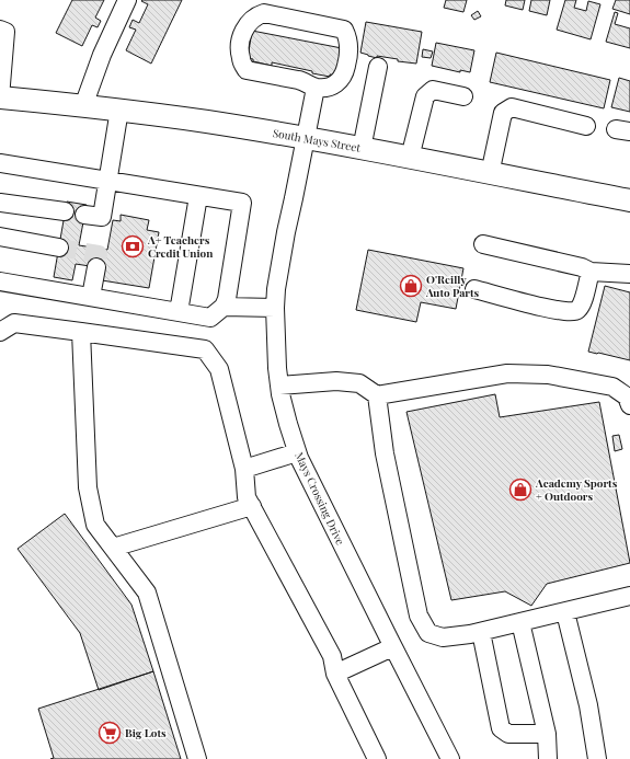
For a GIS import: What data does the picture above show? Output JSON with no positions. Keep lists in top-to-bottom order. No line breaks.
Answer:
{"streets":{"main road":["South Mays Street"],"street":["Mays Crossing Drive"]},"crossings":[["South Mays Street","Mays Crossing Drive"]],"places":{"bank":["A+ Teachers Credit Union"],"shop":["O'Reilly Auto Parts","Academy Sports + Outdoors"],"supermarket":["Big Lots"]}}
